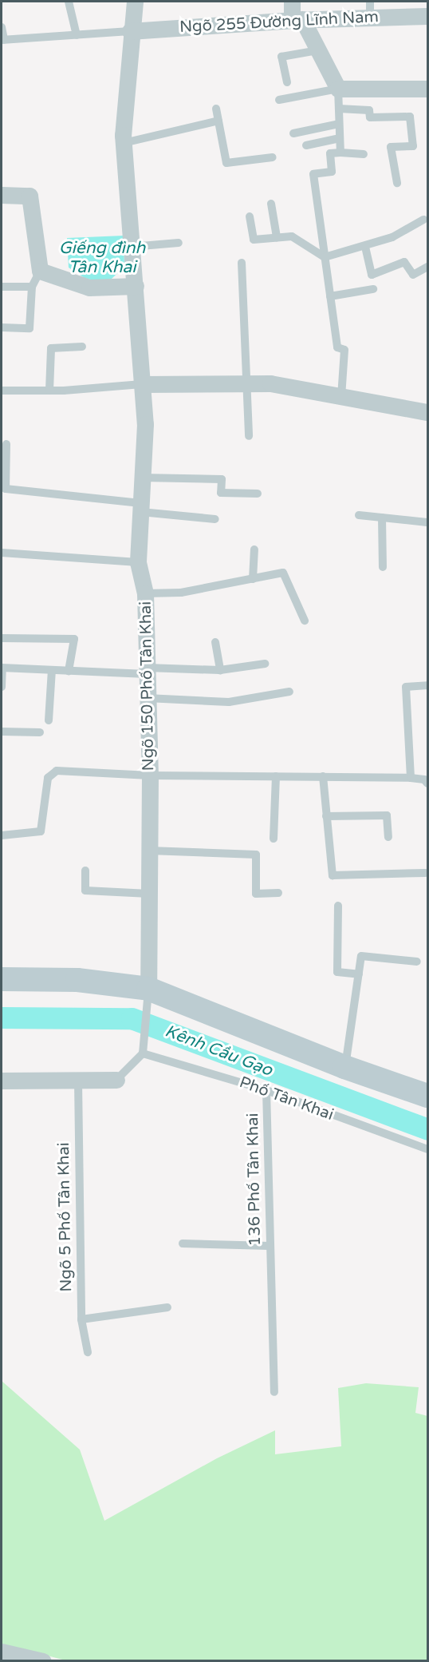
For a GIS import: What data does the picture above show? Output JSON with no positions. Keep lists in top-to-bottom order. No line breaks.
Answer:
{"streets":{"street":["Ngõ 255 Đường Lĩnh Nam","Ngõ 150 Phố Tân Khai"],"lane":["Phố Tân Khai","136 Phố Tân Khai","Ngõ 5 Phố Tân Khai"]},"crossings":[["Ngõ 255 Đường Lĩnh Nam","Ngõ 150 Phố Tân Khai"],["Phố Tân Khai","136 Phố Tân Khai"]],"water":["Giếng đình Tân Khai","Kênh Cầu Gạo"]}
